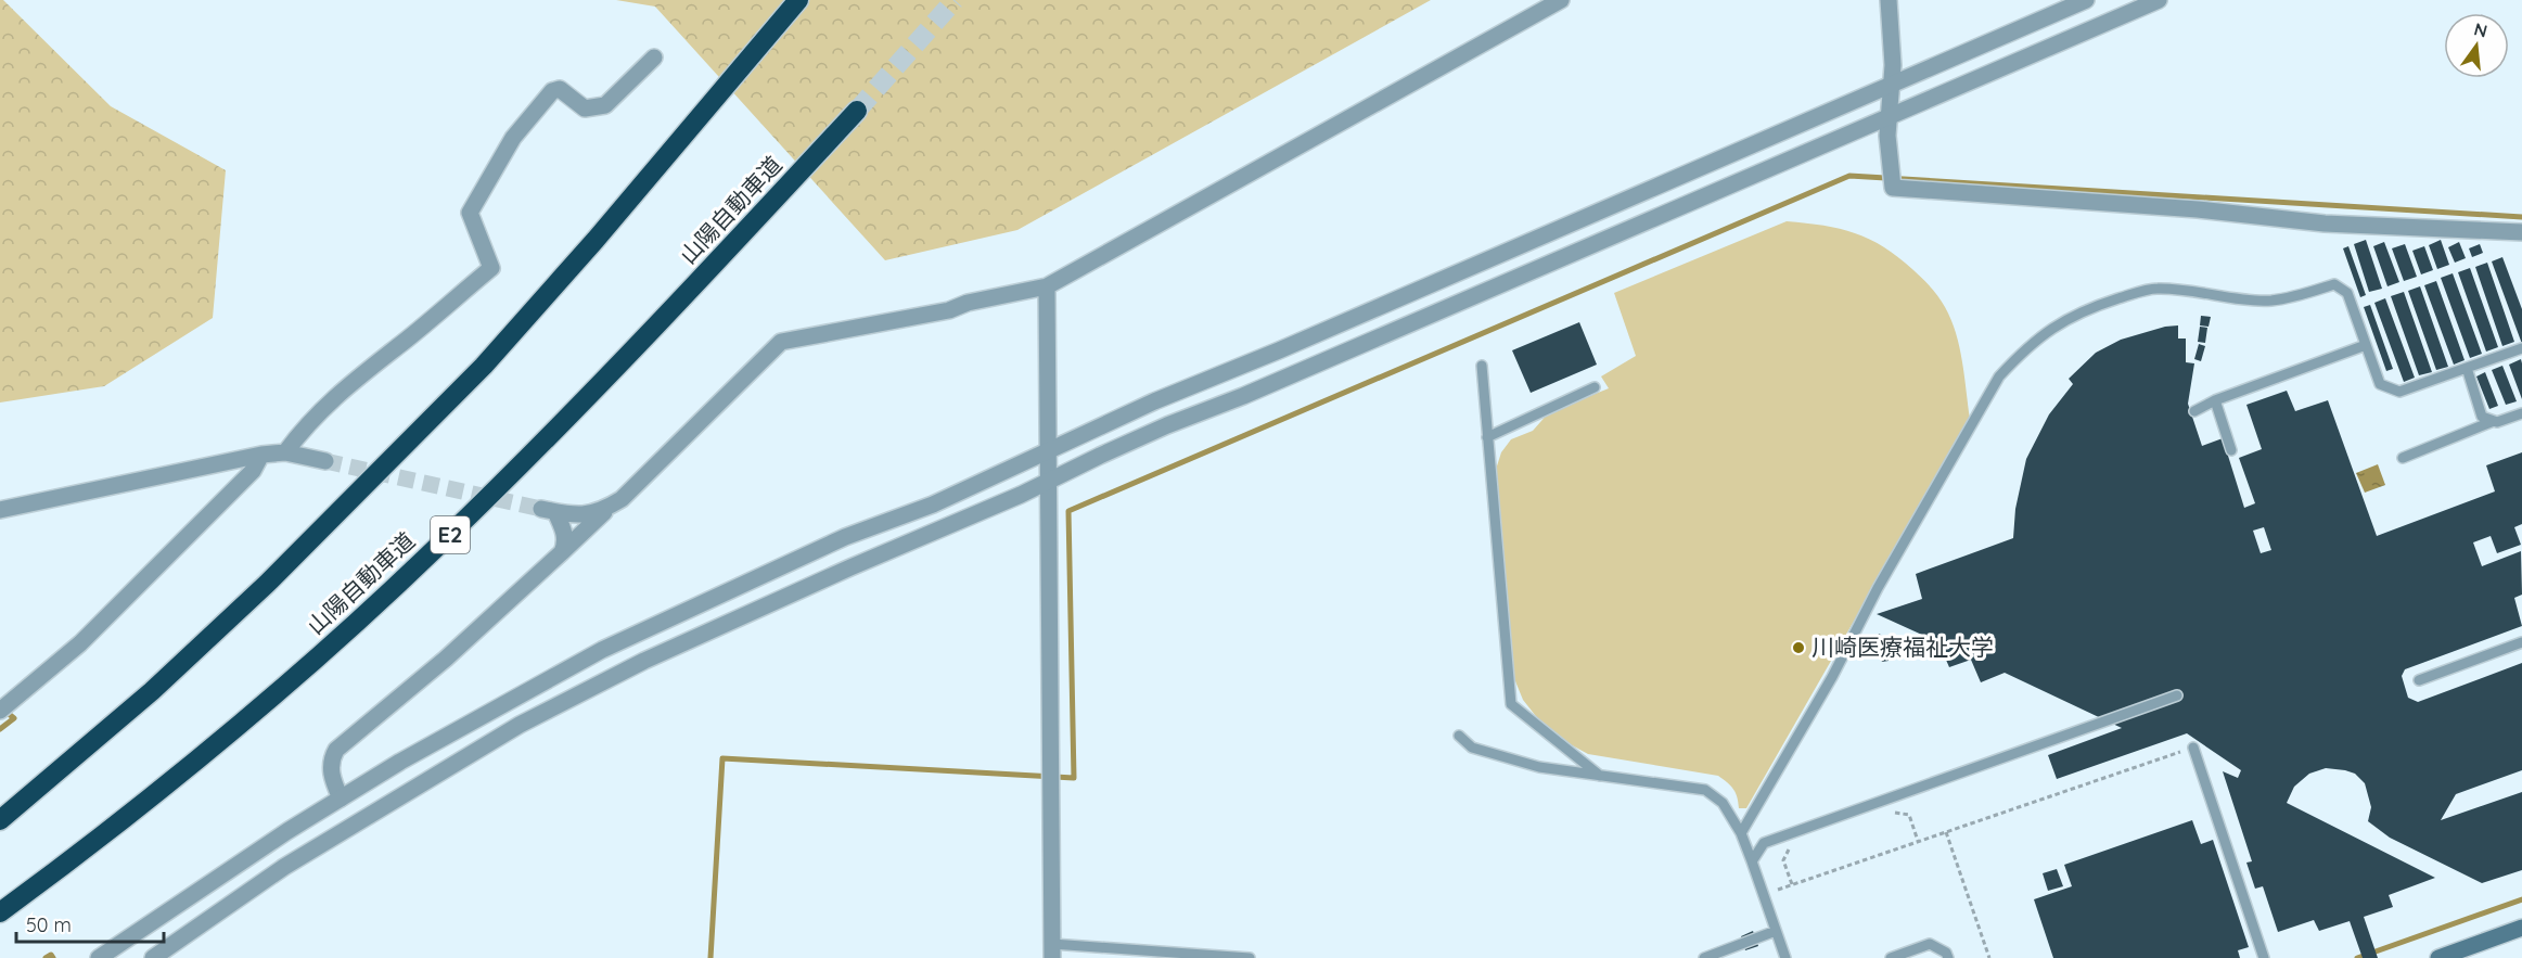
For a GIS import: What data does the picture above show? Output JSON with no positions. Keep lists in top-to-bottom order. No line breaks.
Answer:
{"streets":{"highway":["山陽自動車道","E2"]},"places":["川崎医療福祉大学"],"scale_bar":"50 m","north":"top"}
